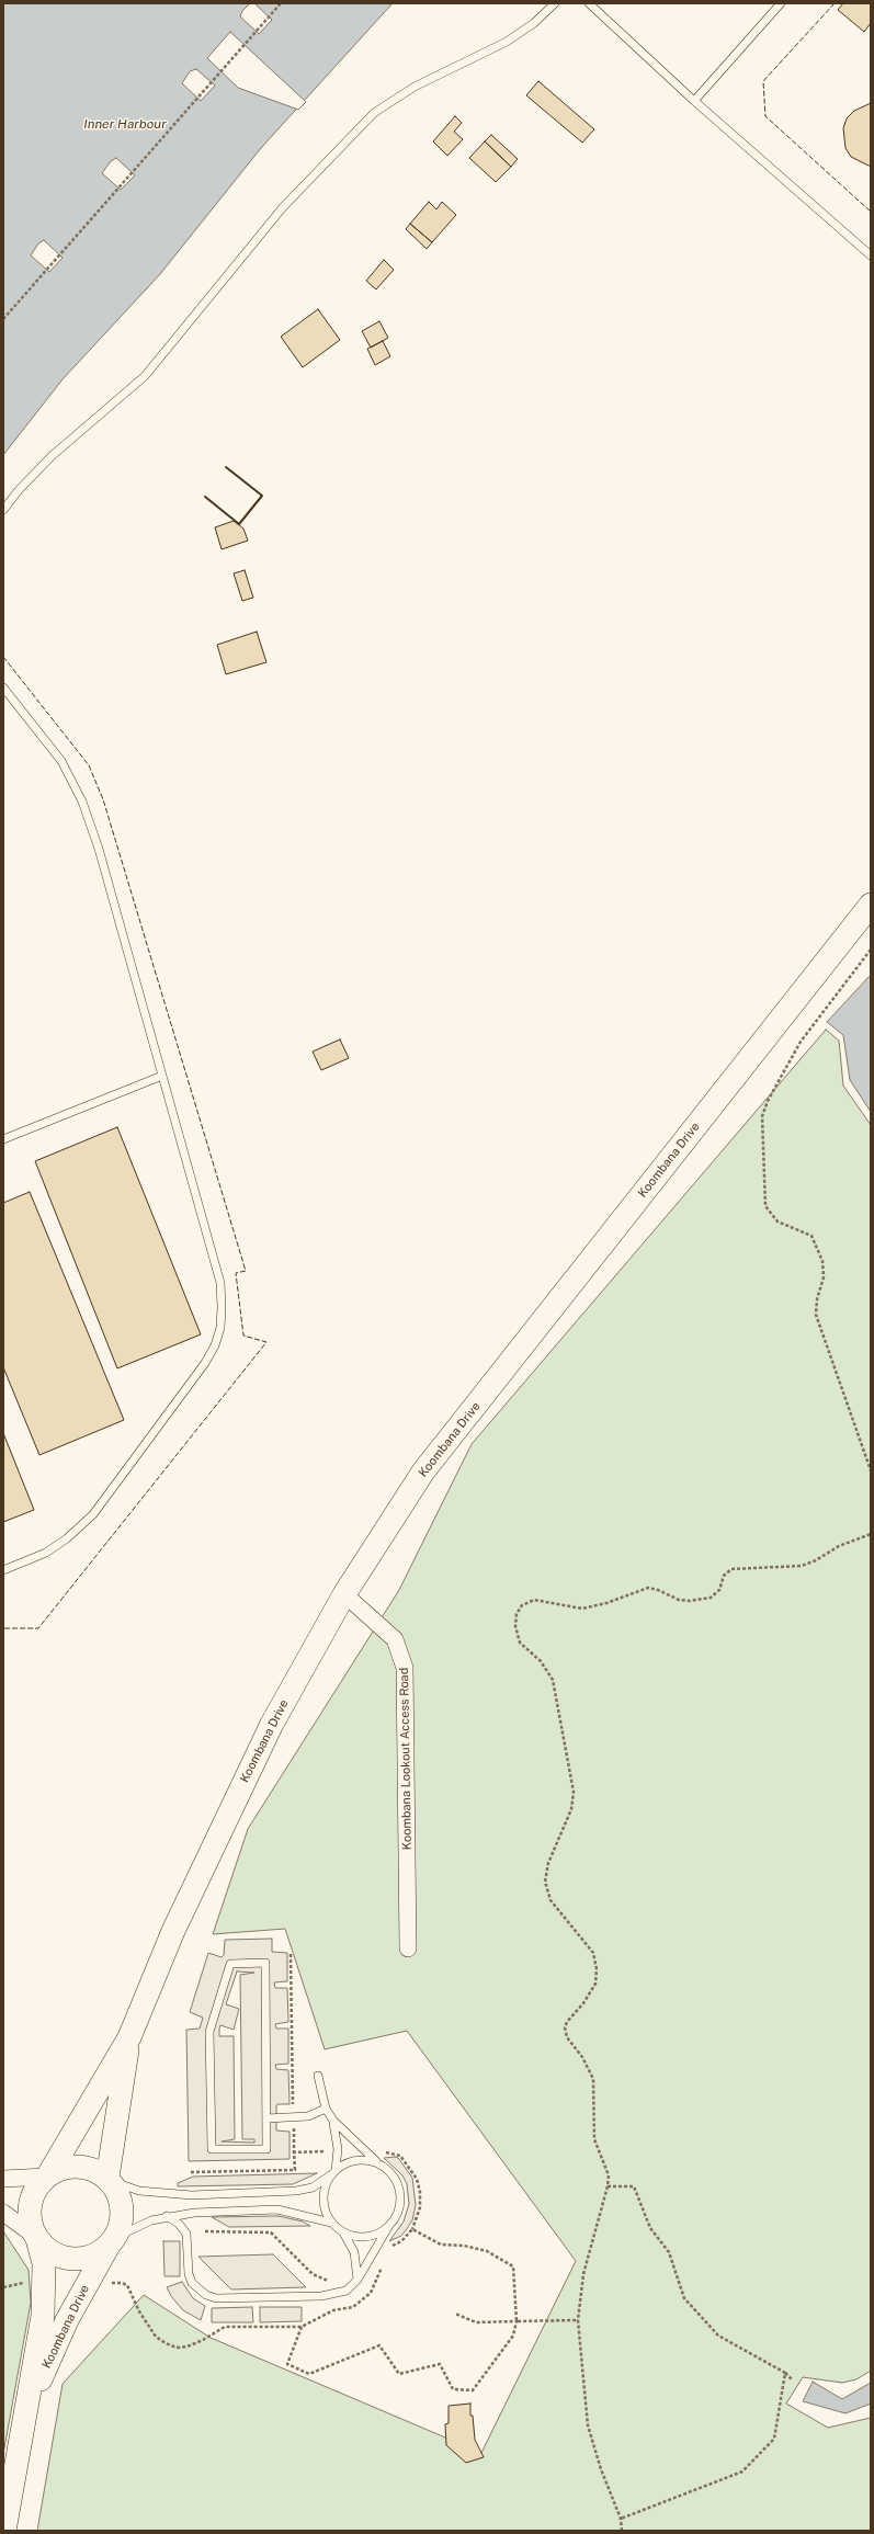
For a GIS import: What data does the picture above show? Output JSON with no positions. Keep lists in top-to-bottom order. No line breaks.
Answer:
{"streets":{"main road":["Koombana Drive"],"street":["Koombana Lookout Access Road"]},"crossings":[["Koombana Drive","Koombana Lookout Access Road"]],"water":["Inner Harbour"]}
